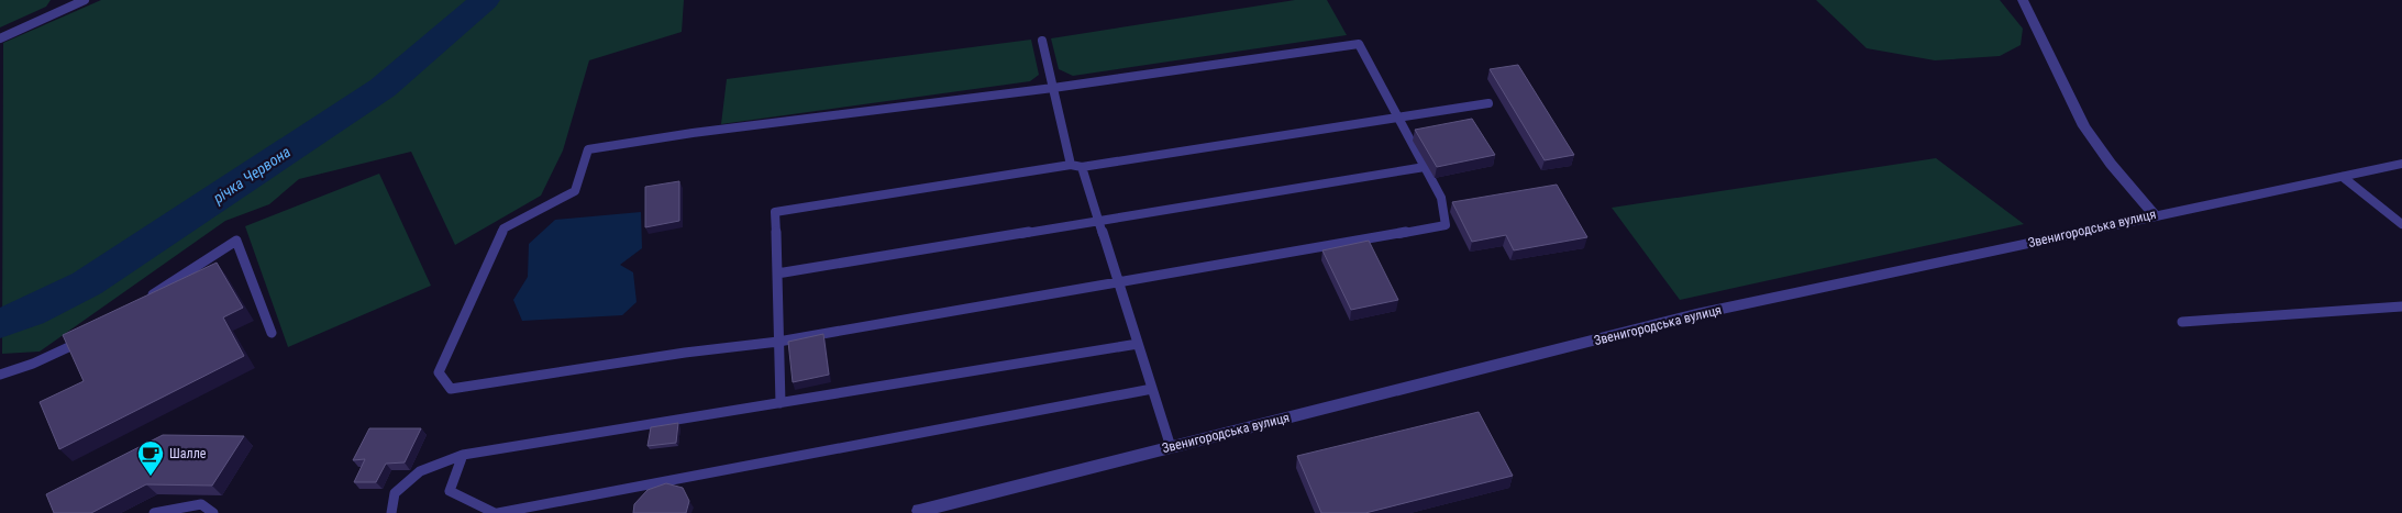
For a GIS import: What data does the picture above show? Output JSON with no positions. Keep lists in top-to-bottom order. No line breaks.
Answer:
{"streets":{"street":["Звенигородська вулиця"]},"water":["річка Червона"],"places":{"cafe":["Шалле"]}}
